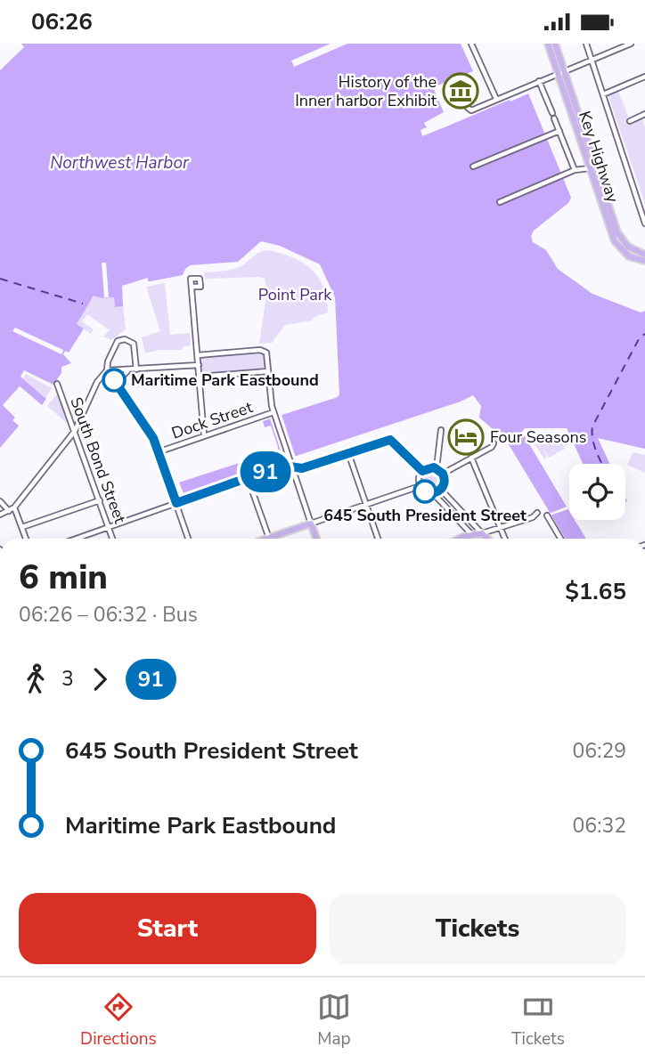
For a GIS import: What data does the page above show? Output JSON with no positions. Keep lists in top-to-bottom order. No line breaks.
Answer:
{"streets":{"main road":["Key Highway"],"street":["Dock Street","South Bond Street"]},"water":["Northwest Harbor"],"parks":["Point Park"],"places":{"museum":["History of the Inner harbor Exhibit"],"other":["Maritime Park Eastbound","645 South President Street"],"hotel":["Four Seasons"]},"lines":["bus line 91"],"page":{"status":"06:26","on_map":"91","heading":["6 min","06:26 – 06:32 · Bus","$1.65"],"legs":["3","91"],"list":[{"name":"645 South President Street","value":"06:29"},{"name":"Maritime Park Eastbound","value":"06:32"}],"buttons":["Start","Tickets"],"tabs":["Directions","Map","Tickets"]}}
